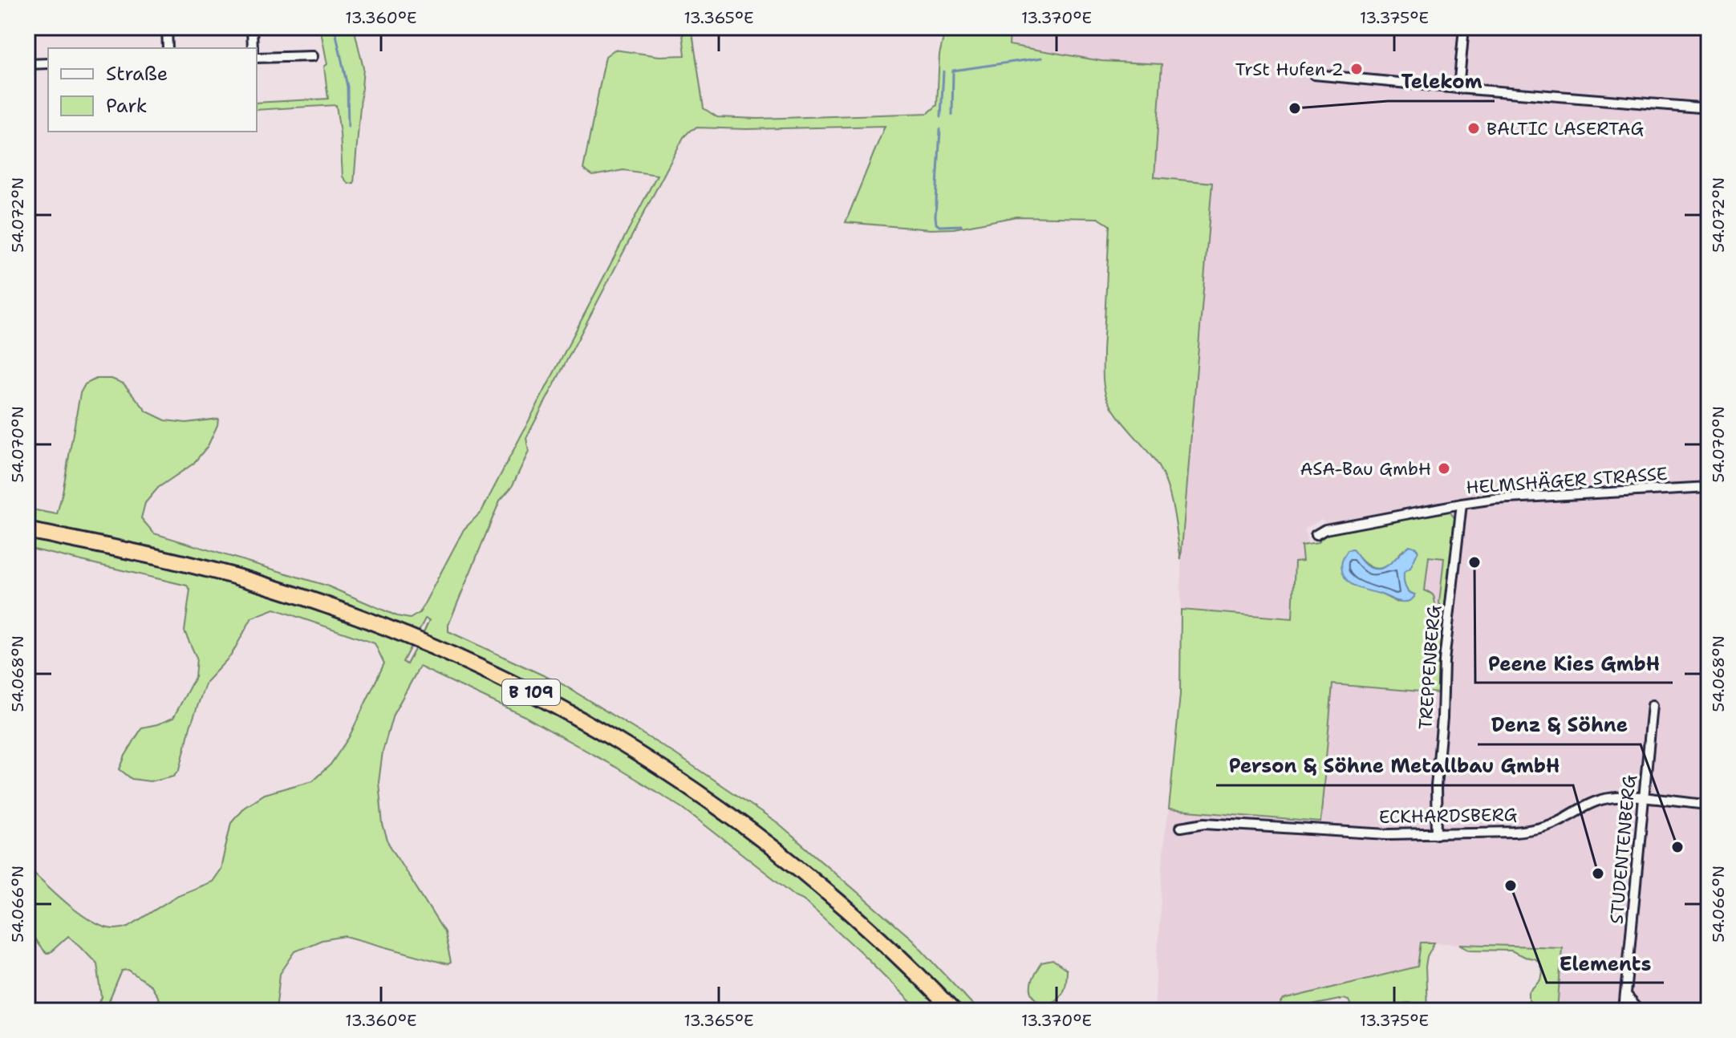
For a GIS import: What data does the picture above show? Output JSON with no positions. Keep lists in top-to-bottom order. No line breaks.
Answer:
{"streets":{"highway":["B 109"],"street":["HELMSHÄGER STRASSE","TREPPENBERG","ECKHARDSBERG","STUDENTENBERG"]},"crossings":[["HELMSHÄGER STRASSE","TREPPENBERG"],["TREPPENBERG","ECKHARDSBERG"],["ECKHARDSBERG","STUDENTENBERG"]],"places":["TrSt Hufen 2","Telekom","BALTIC LASERTAG","ASA-Bau GmbH","Peene Kies GmbH","Denz & Söhne","Person & Söhne Metallbau GmbH","Elements"],"legend":["Straße","Park"],"coordinates":["13.360°E","13.365°E","13.370°E","13.375°E","54.072°N","54.070°N","54.068°N","54.066°N"]}
